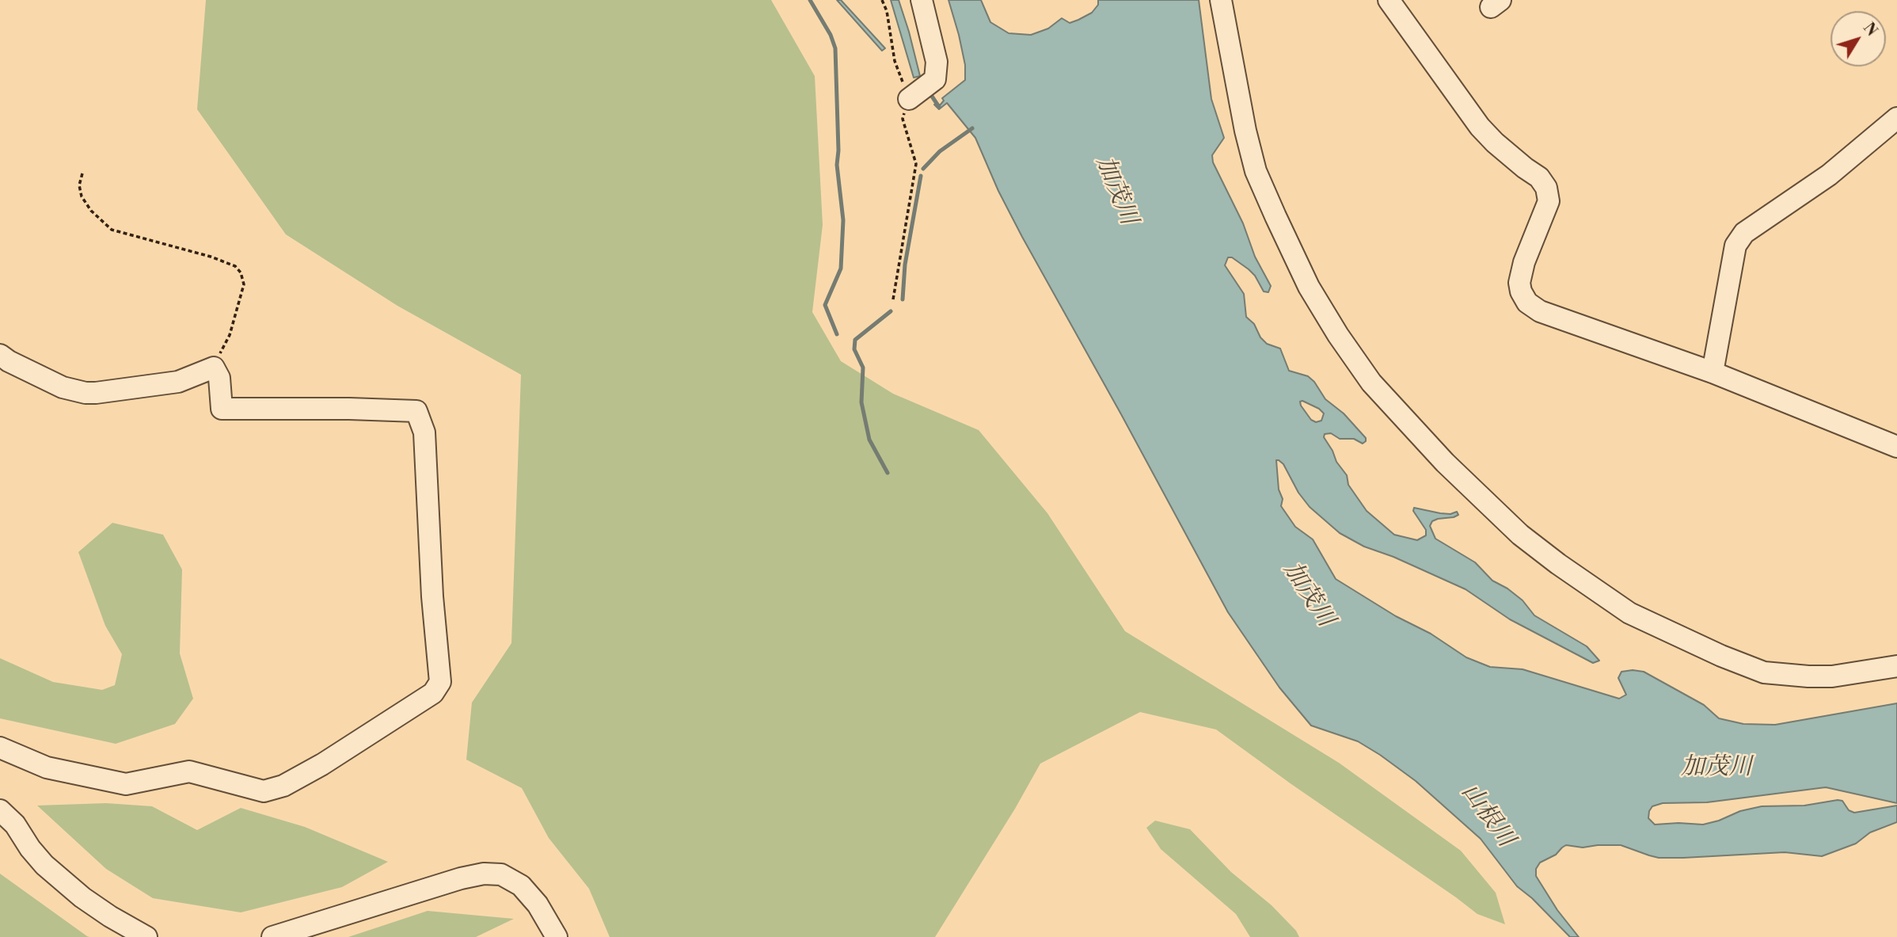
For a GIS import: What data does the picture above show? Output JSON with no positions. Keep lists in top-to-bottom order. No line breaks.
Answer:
{"water":["加茂川","山根川"],"north":"top right"}
